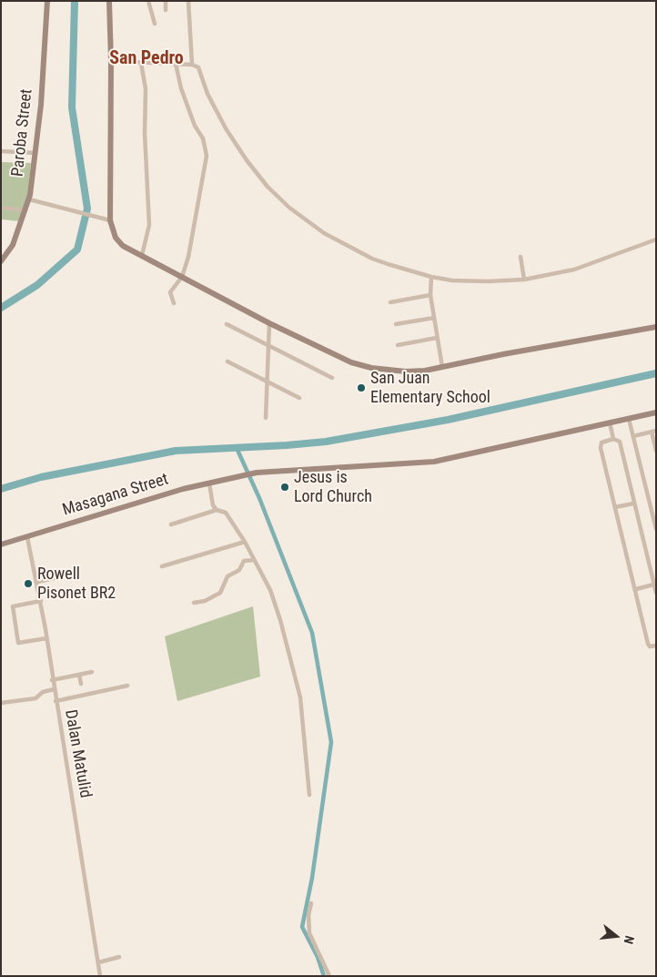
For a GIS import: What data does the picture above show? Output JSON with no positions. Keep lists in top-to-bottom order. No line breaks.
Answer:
{"streets":{"street":["Paroba Street","Masagana Street","Dalan Matulid"]},"crossings":[["Masagana Street","Dalan Matulid"]],"districts":["San Pedro"],"places":["San Juan Elementary School","Jesus is Lord Church","Rowell Pisonet BR2"],"north":"right"}
